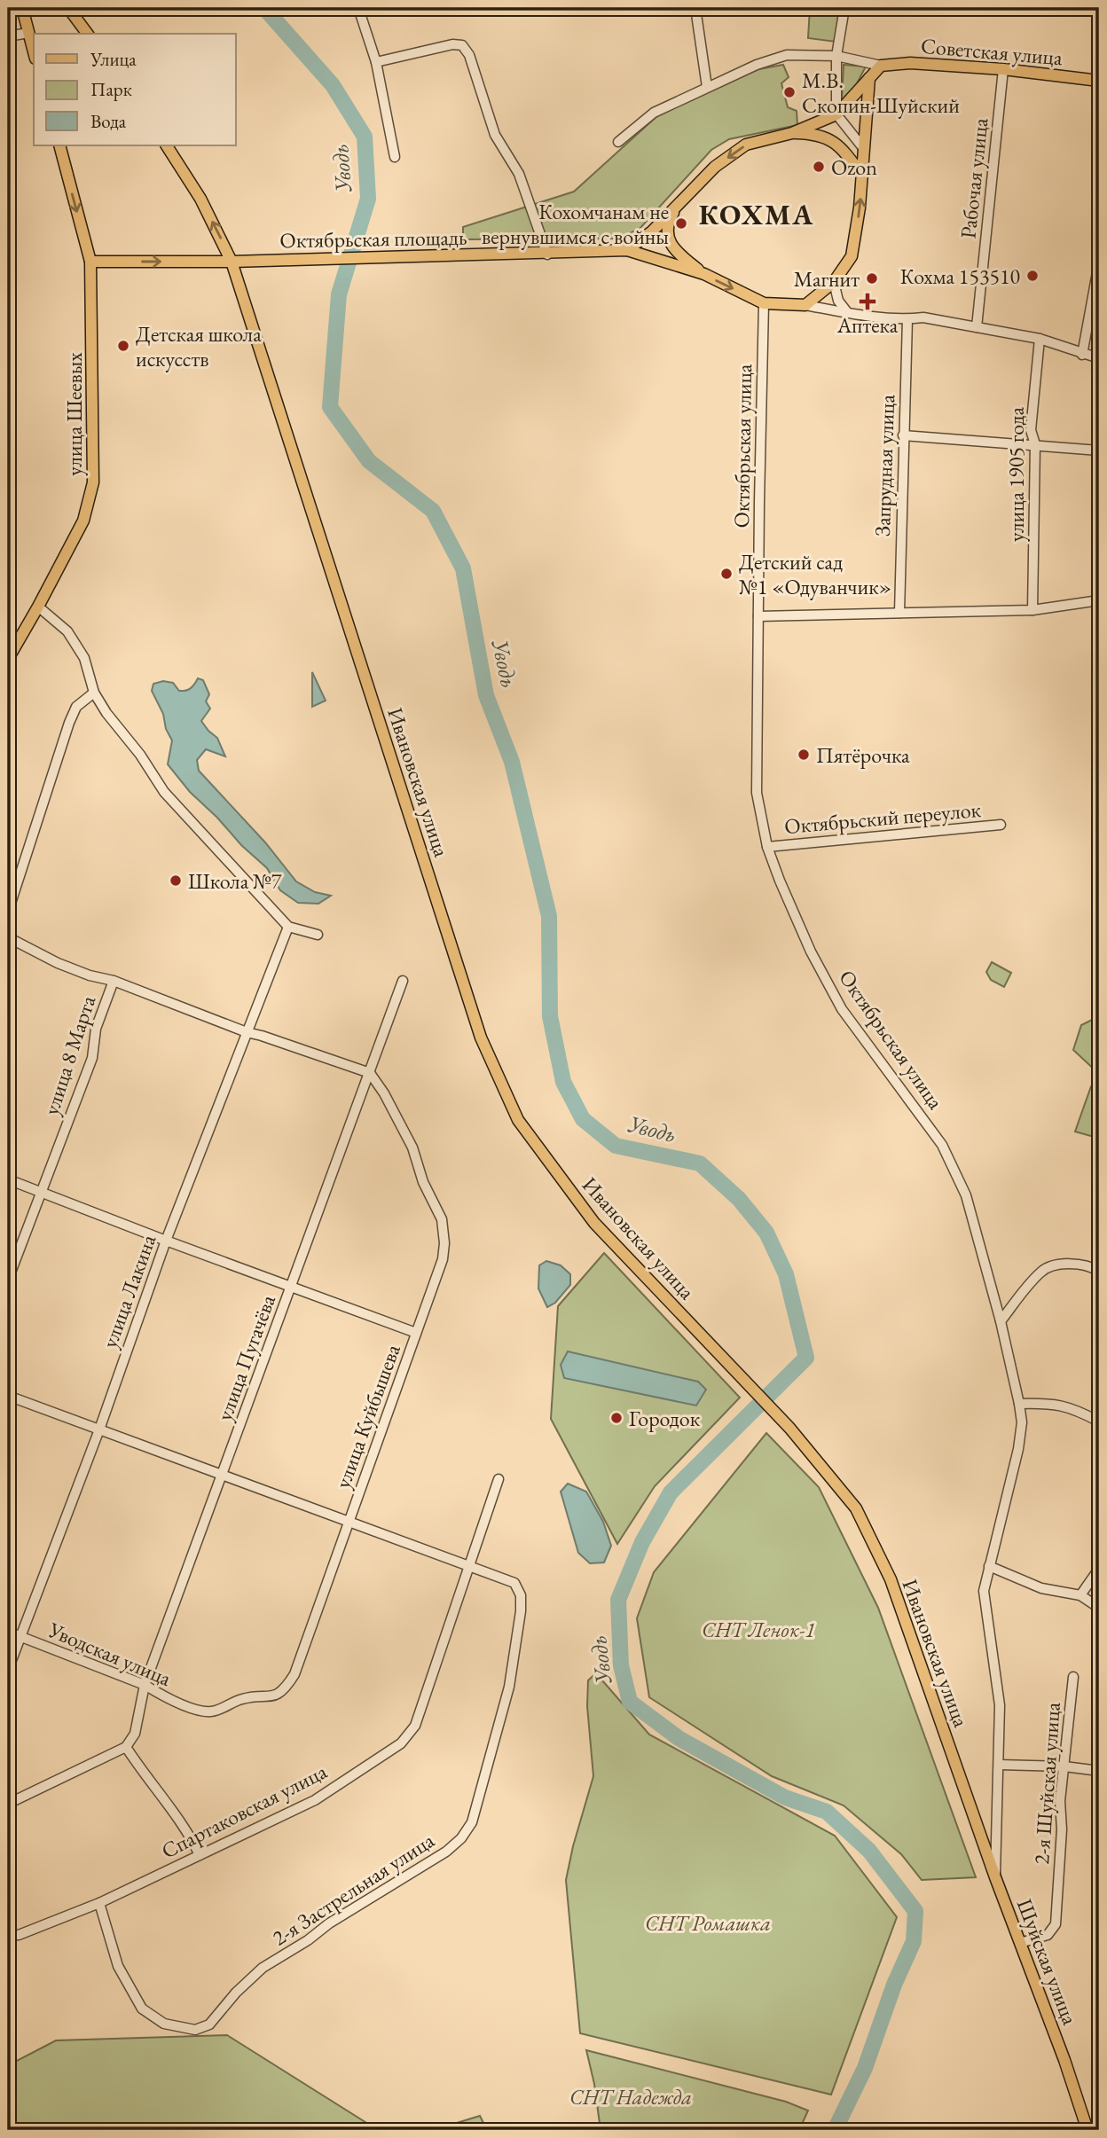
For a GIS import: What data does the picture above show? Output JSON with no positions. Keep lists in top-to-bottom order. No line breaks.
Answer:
{"streets":{"main road":["Советская улица","Октябрьская площадь","улица Шеевых","Ивановская улица","Шуйская улица"],"street":["Рабочая улица","Октябрьская улица","Запрудная улица","улица 1905 года","Октябрьский переулок","улица 8 Марта","улица Лакина","улица Пугачёва","улица Куйбышева","Уводская улица","2-я Шуйская улица","Спартаковская улица","2-я Застрельная улица"]},"crossings":[["Советская улица","Рабочая улица"],["Октябрьская площадь","улица Шеевых"],["Октябрьская площадь","Ивановская улица"],["Октябрьская улица","Ивановская улица"],["Октябрьская улица","Октябрьский переулок"],["Октябрьская улица","Шуйская улица"],["Ивановская улица","Шуйская улица"],["улица Лакина","Уводская улица"],["улица Пугачёва","улица Куйбышева"],["улица Пугачёва","Уводская улица"],["улица Куйбышева","Уводская улица"],["2-я Шуйская улица","Шуйская улица"],["Спартаковская улица","2-я Застрельная улица"]],"districts":["КОХМА"],"water":["Уводь"],"parks":["СНТ Ленок-1","СНТ Ромашка","СНТ Надежда"],"places":{"other":["М.В. Скопин-Шуйский","Ozon","Кохомчанам не вернувшимся с войны","Кохма 153510","Магнит","Детская школа искусств","Детский сад №1 «Одуванчик»","Пятёрочка","Школа №7","Городок"],"health":["Аптека"]},"legend":["Улица","Парк","Вода"]}
